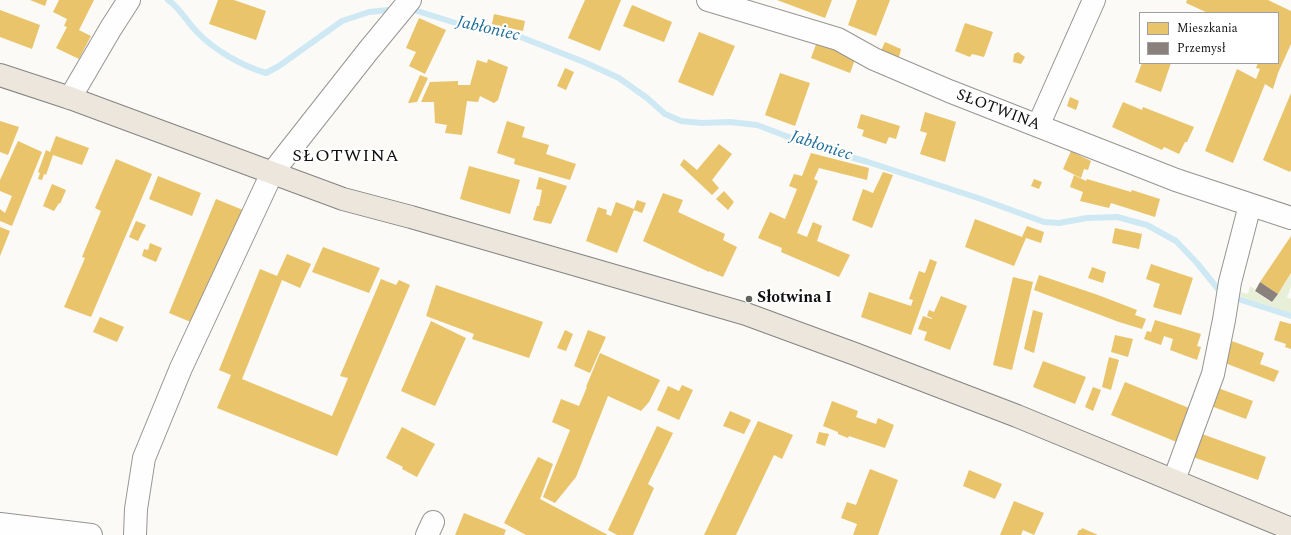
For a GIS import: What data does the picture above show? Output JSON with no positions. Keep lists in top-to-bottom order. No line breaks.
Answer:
{"streets":{"street":["SŁOTWINA"]},"districts":["SŁOTWINA"],"water":["Jabłoniec"],"places":["Słotwina I"],"legend":["Mieszkania","Przemysł"]}
